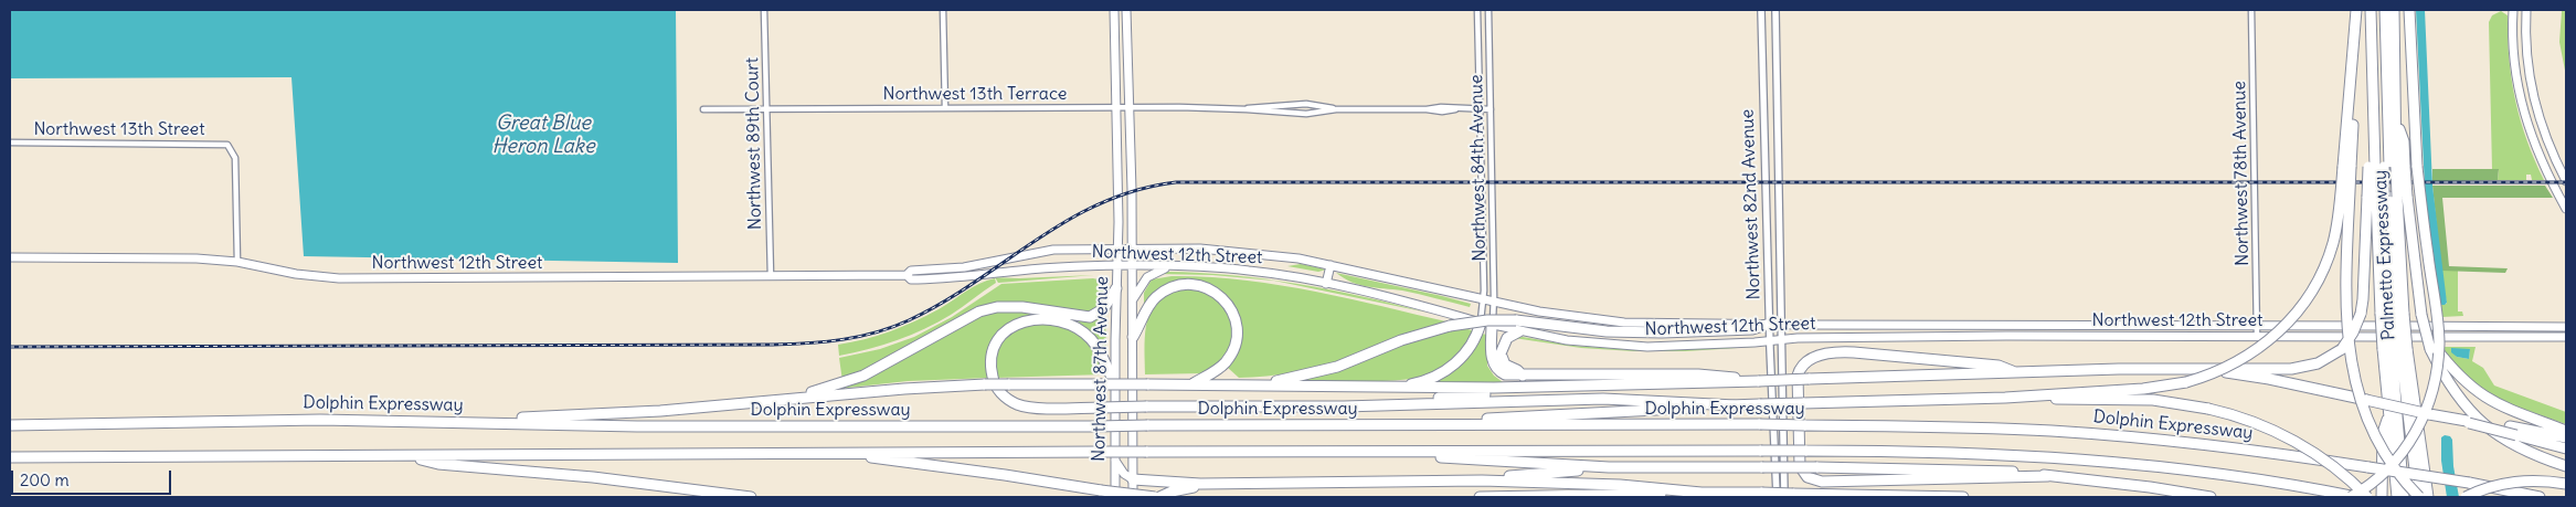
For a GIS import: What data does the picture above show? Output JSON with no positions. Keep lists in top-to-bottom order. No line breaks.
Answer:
{"streets":{"highway":["Palmetto Expressway","Dolphin Expressway"],"main road":["Northwest 12th Street","Northwest 87th Avenue"],"street":["Northwest 13th Terrace","Northwest 13th Street","Northwest 89th Court","Northwest 84th Avenue","Northwest 78th Avenue","Northwest 82nd Avenue"]},"crossings":[["Northwest 13th Terrace","Northwest 89th Court"],["Northwest 13th Terrace","Northwest 84th Avenue"],["Northwest 13th Terrace","Northwest 87th Avenue"],["Northwest 13th Street","Northwest 12th Street"],["Northwest 89th Court","Northwest 12th Street"],["Northwest 84th Avenue","Northwest 12th Street"],["Northwest 78th Avenue","Northwest 12th Street"],["Northwest 82nd Avenue","Northwest 12th Street"],["Northwest 12th Street","Northwest 87th Avenue"]],"water":["Great Blue Heron Lake"],"scale_bar":"200 m"}
